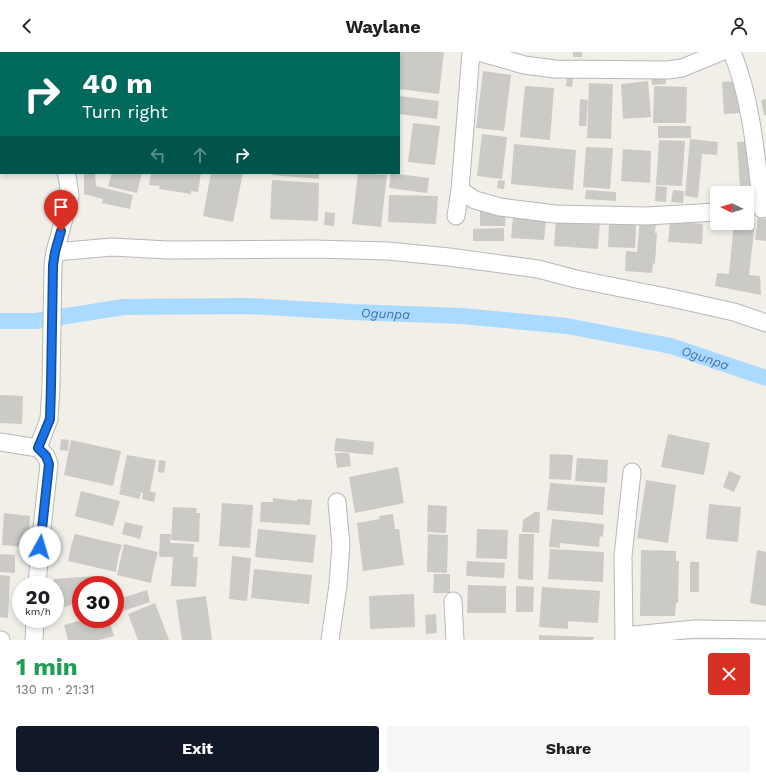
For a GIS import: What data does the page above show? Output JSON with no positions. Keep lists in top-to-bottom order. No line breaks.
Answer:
{"water":["Ogunpa"],"north":"left","page":{"header":"Waylane","turn":["40 m","Turn right"],"speed":"20 km/h","limit":"30","heading":["1 min","130 m · 21:31"],"buttons":["Exit","Share"]}}
